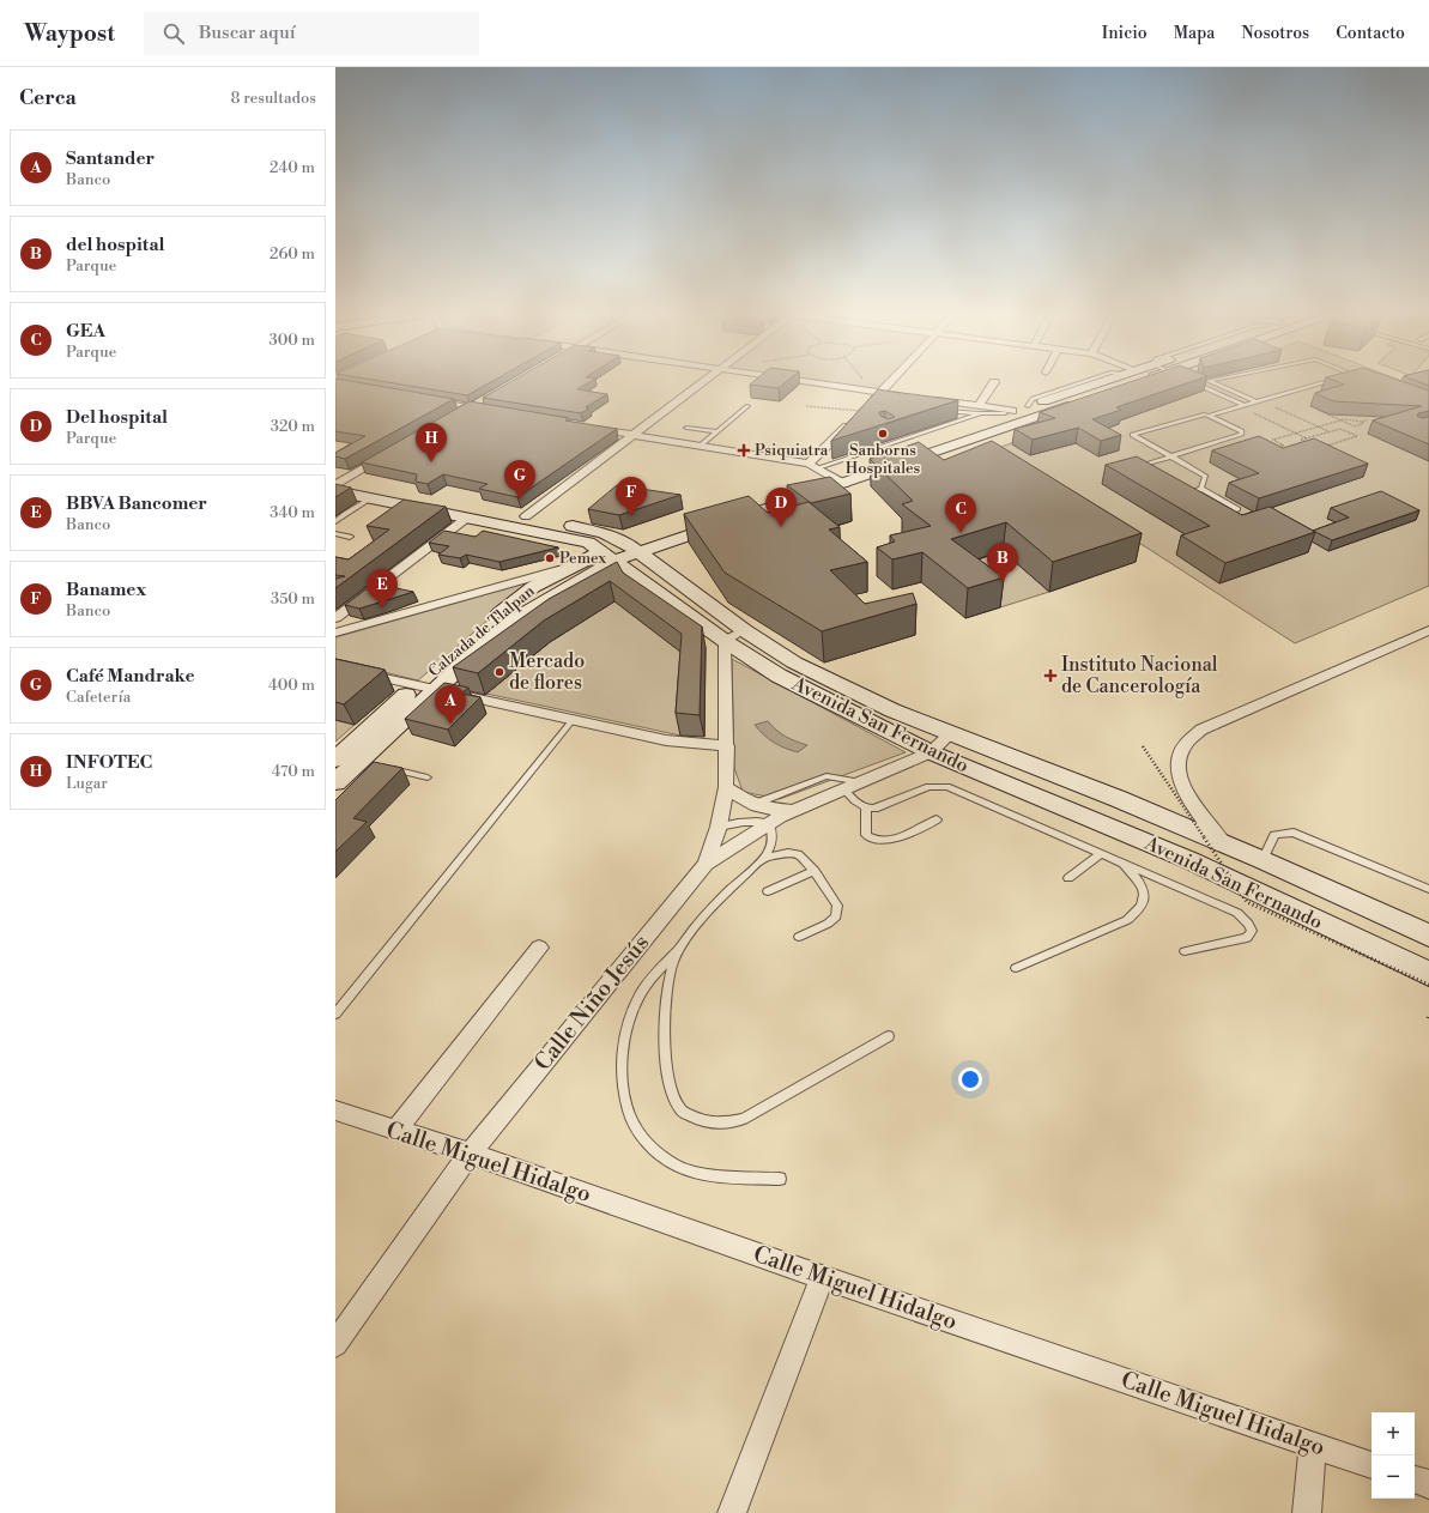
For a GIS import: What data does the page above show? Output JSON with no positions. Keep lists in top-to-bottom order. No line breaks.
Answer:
{"streets":{"main road":["Calzada de Tlalpan","Avenida San Fernando"],"street":["Calle Niño Jesús","Calle Miguel Hidalgo"]},"crossings":[["Calzada de Tlalpan","Avenida San Fernando"],["Avenida San Fernando","Calle Niño Jesús"],["Calle Niño Jesús","Calle Miguel Hidalgo"]],"places":{"other":["Sanborns Hospitales","Pemex","Mercado de flores"],"health":["Psiquiatra","Instituto Nacional de Cancerología"]},"page":{"header":"Waypost","search":"Buscar aquí","nav":["Inicio","Mapa","Nosotros","Contacto"],"heading":["Cerca","8 resultados"],"list":[{"mark":"A","name":"Santander","note":"Banco","value":"240 m"},{"mark":"B","name":"del hospital","note":"Parque","value":"260 m"},{"mark":"C","name":"GEA","note":"Parque","value":"300 m"},{"mark":"D","name":"Del hospital","note":"Parque","value":"320 m"},{"mark":"E","name":"BBVA Bancomer","note":"Banco","value":"340 m"},{"mark":"F","name":"Banamex","note":"Banco","value":"350 m"},{"mark":"G","name":"Café Mandrake","note":"Cafetería","value":"400 m"},{"mark":"H","name":"INFOTEC","note":"Lugar","value":"470 m"}],"pins":["H","G","F","D","C","B","E","A"],"map_buttons":["+","−"]}}
